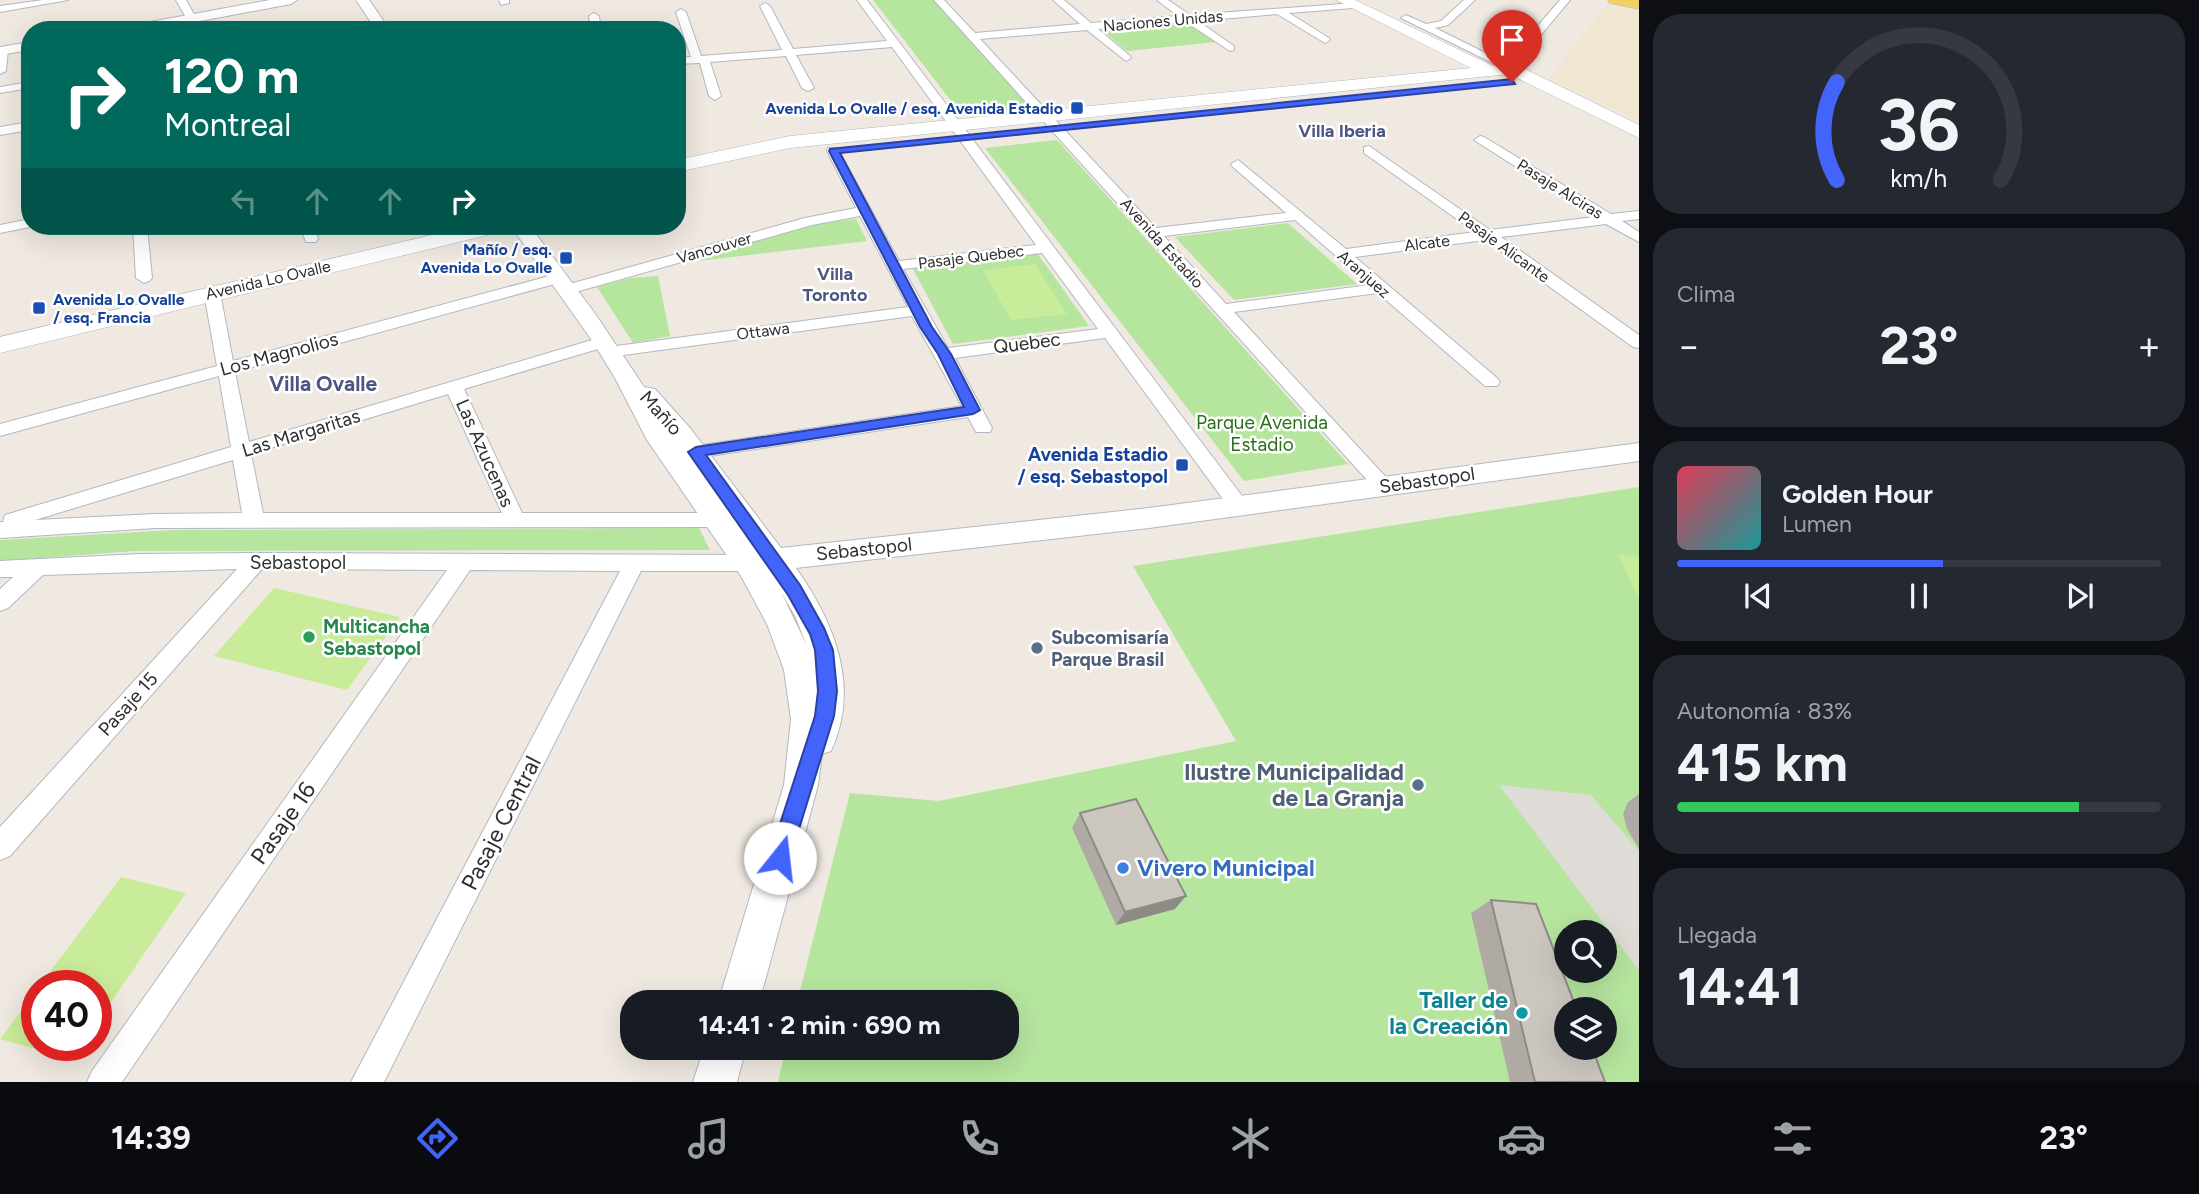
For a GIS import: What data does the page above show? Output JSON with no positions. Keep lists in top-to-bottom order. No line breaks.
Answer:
{"streets":{"main road":["Avenida Lo Ovalle"],"street":["Naciones Unidas","Pasaje Alciras","Avenida Estadio","Alcate","Pasaje Alicante","Vancouver","Pasaje Quebec","Aranjuez","Ottawa","Quebec","Los Magnolios","Mañío","Las Margaritas","Las Azucenas","Sebastopol","Pasaje 15","Pasaje 16","Pasaje Central"]},"crossings":[["Naciones Unidas","Avenida Estadio"],["Pasaje Alciras","Alcate"],["Avenida Estadio","Sebastopol"],["Alcate","Pasaje Alicante"],["Alcate","Aranjuez"],["Vancouver","Los Magnolios"],["Vancouver","Mañío"],["Ottawa","Mañío"],["Ottawa","Las Margaritas"],["Los Magnolios","Mañío"],["Mañío","Las Margaritas"],["Mañío","Sebastopol"],["Las Margaritas","Las Azucenas"],["Sebastopol","Pasaje 15"],["Sebastopol","Pasaje 16"],["Sebastopol","Pasaje Central"]],"districts":["Villa Iberia","Villa Toronto","Villa Ovalle"],"parks":["Parque Avenida Estadio"],"places":{"transit":["Avenida Lo Ovalle / esq. Avenida Estadio","Mañío / esq. Avenida Lo Ovalle","Avenida Lo Ovalle / esq. Francia","Avenida Estadio / esq. Sebastopol"],"other":["Multicancha Sebastopol","Subcomisaría Parque Brasil","Ilustre Municipalidad de La Granja","Vivero Municipal","Taller de la Creación"]},"page":{"turn":["120 m","Montreal"],"tile":["Clima",["Autonomía · 83%","415 km"],["Llegada","14:41"]],"heat":["−","23°","+"],"song":["Golden Hour","Lumen"],"limit":"40","trip":"14:41 · 2 min · 690 m","tabs":["14:39","23°"],"gauge":["36","km/h"]}}
